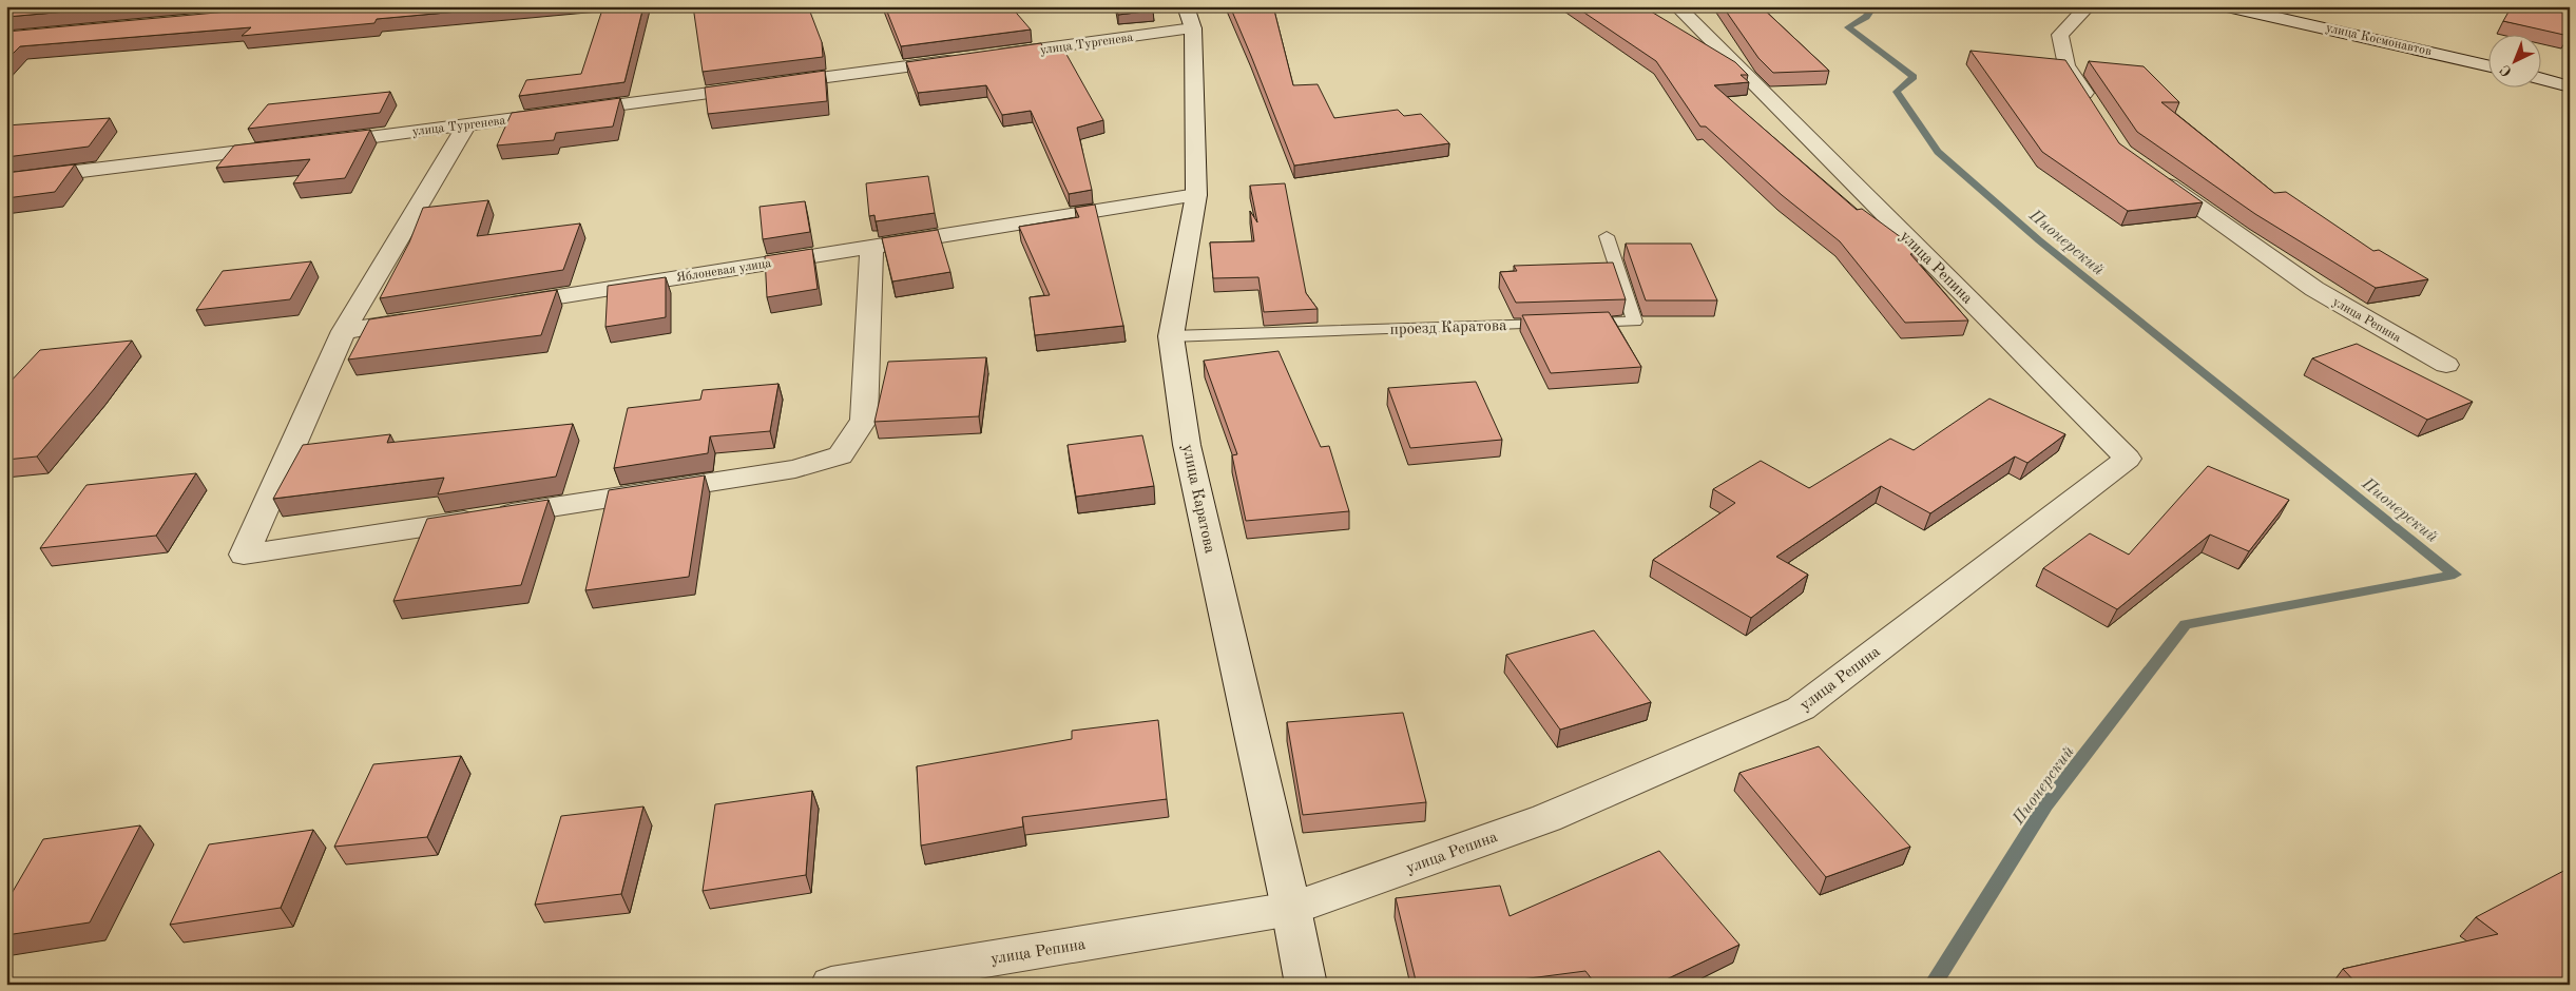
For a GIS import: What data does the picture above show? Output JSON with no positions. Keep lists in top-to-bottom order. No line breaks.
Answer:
{"streets":{"street":["улица Космонавтов","улица Тургенева","улица Репина","Яблоневая улица","улица Каратова"],"lane":["проезд Каратова"]},"crossings":[["улица Тургенева","улица Каратова"],["улица Репина","улица Каратова"],["Яблоневая улица","улица Каратова"],["проезд Каратова","улица Каратова"]],"water":["Пионерский"],"north":"bottom left"}
